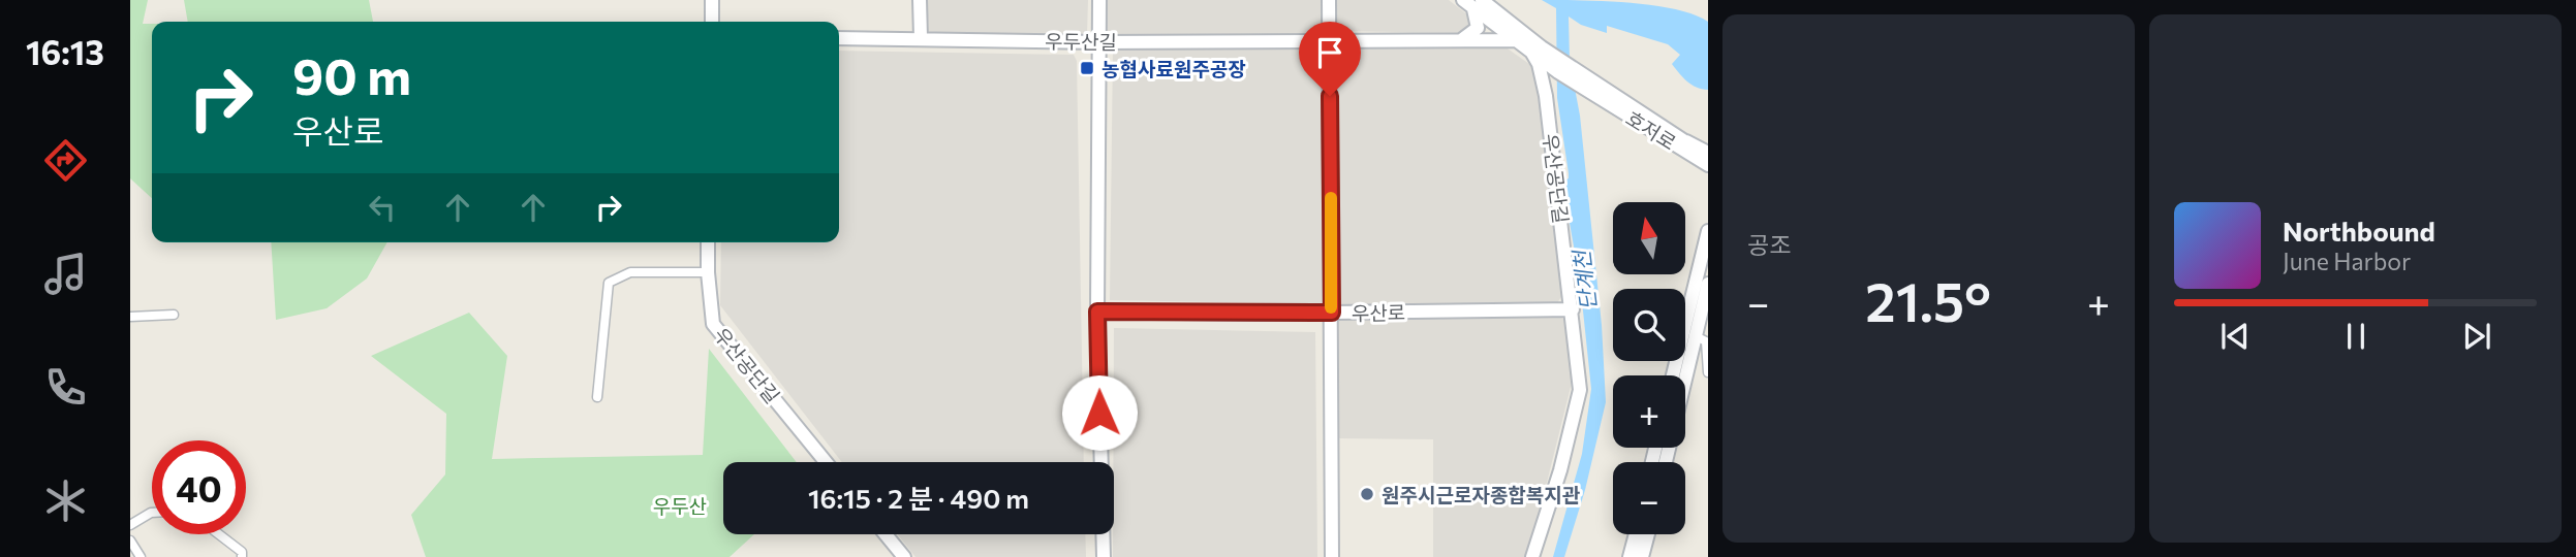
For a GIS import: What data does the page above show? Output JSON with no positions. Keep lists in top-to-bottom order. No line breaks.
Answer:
{"streets":{"street":["우두산길","호저로","우산공단길","우산로"]},"crossings":[["우산공단길","우산로"]],"water":["단계천"],"parks":["우두산"],"places":{"transit":["농협사료원주공장"],"other":["원주시근로자종합복지관"]},"north":"top","page":{"tabs":"16:13","tile":"공조","turn":["90 m","우산로"],"map_buttons":["+","−"],"song":["Northbound","June Harbor"],"heat":["−","21.5°","+"],"limit":"40","trip":"16:15 · 2 분 · 490 m"}}
